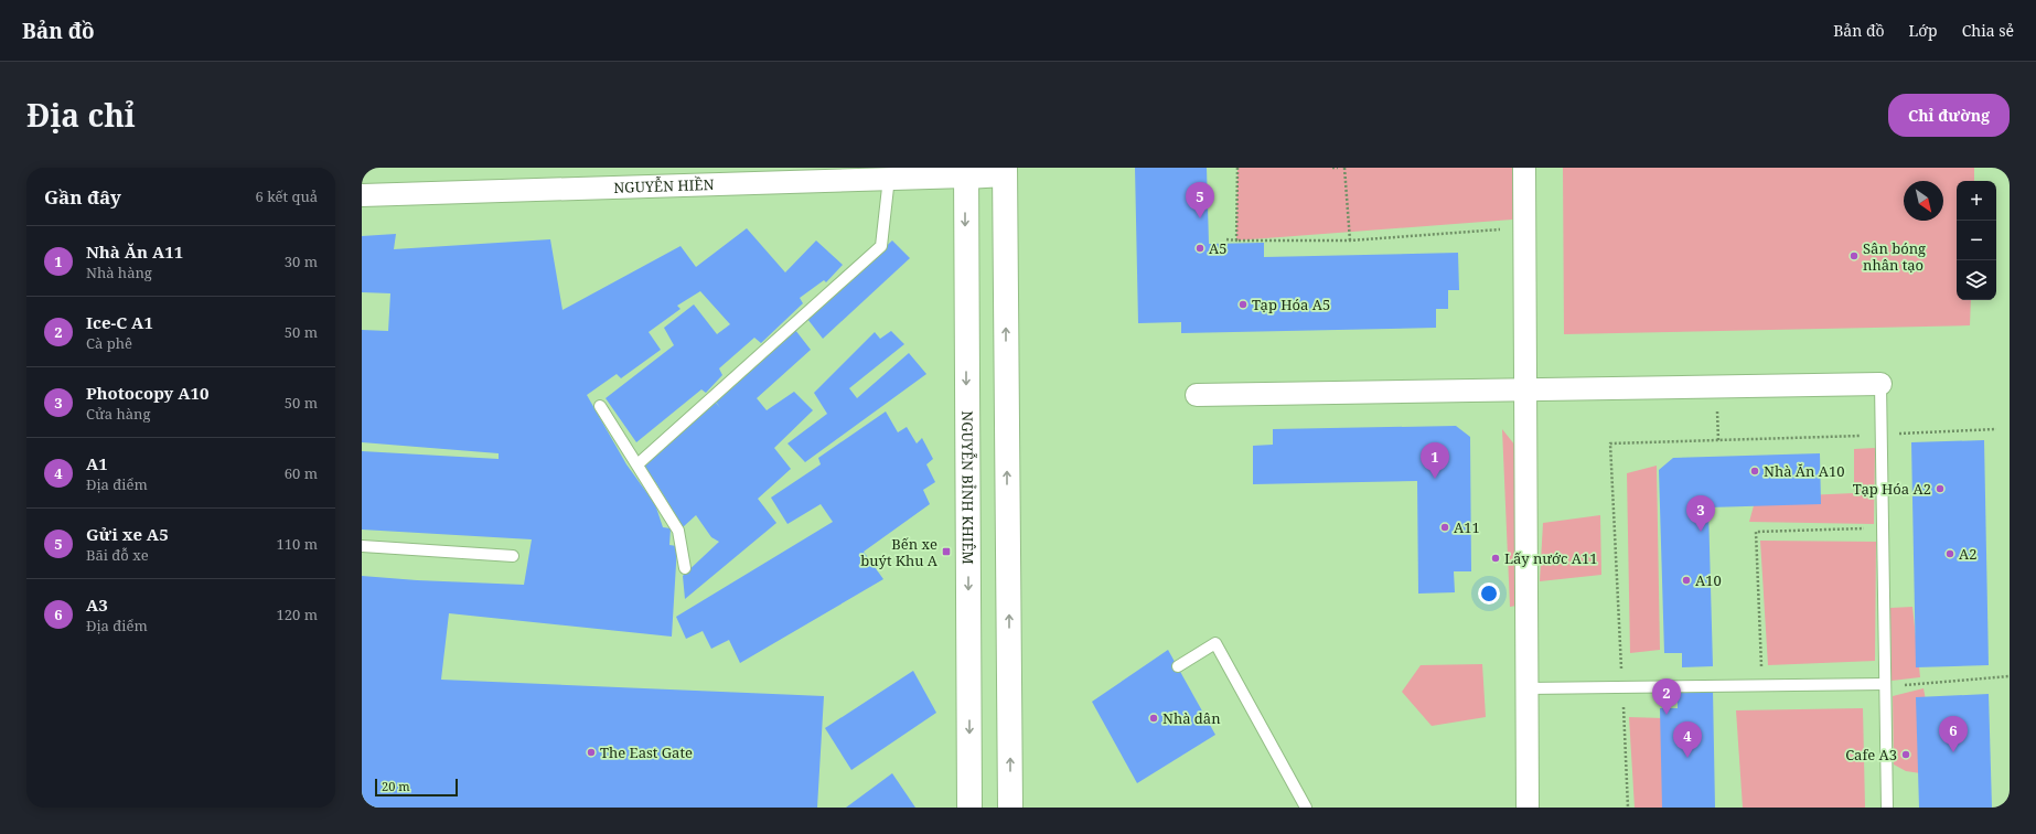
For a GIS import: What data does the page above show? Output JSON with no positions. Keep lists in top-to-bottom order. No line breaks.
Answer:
{"streets":{"street":["NGUYỄN HIỀN","NGUYỄN BỈNH KHIÊM"]},"crossings":[["NGUYỄN HIỀN","NGUYỄN BỈNH KHIÊM"]],"places":{"other":["A5","Sân bóng nhân tạo","Tạp Hóa A5","Nhà Ăn A10","Tạp Hóa A2","A11","A2","Lấy nước A11","A10","Nhà dân","The East Gate","Cafe A3"],"transit":["Bến xe buýt Khu A"]},"scale_bar":"20 m","north":"bottom right","page":{"header":"Bản đồ","nav":["Bản đồ","Lớp","Chia sẻ"],"title":"Địa chỉ","buttons":"Chỉ đường","heading":["Gần đây","6 kết quả"],"map_buttons":["+","−"],"pins":["5","1","3","2","6","4"],"list":[{"mark":"1","name":"Nhà Ăn A11","note":"Nhà hàng","value":"30 m"},{"mark":"2","name":"Ice-C A1","note":"Cà phê","value":"50 m"},{"mark":"3","name":"Photocopy A10","note":"Cửa hàng","value":"50 m"},{"mark":"4","name":"A1","note":"Địa điểm","value":"60 m"},{"mark":"5","name":"Gửi xe A5","note":"Bãi đỗ xe","value":"110 m"},{"mark":"6","name":"A3","note":"Địa điểm","value":"120 m"}],"scale":"20 m"}}
